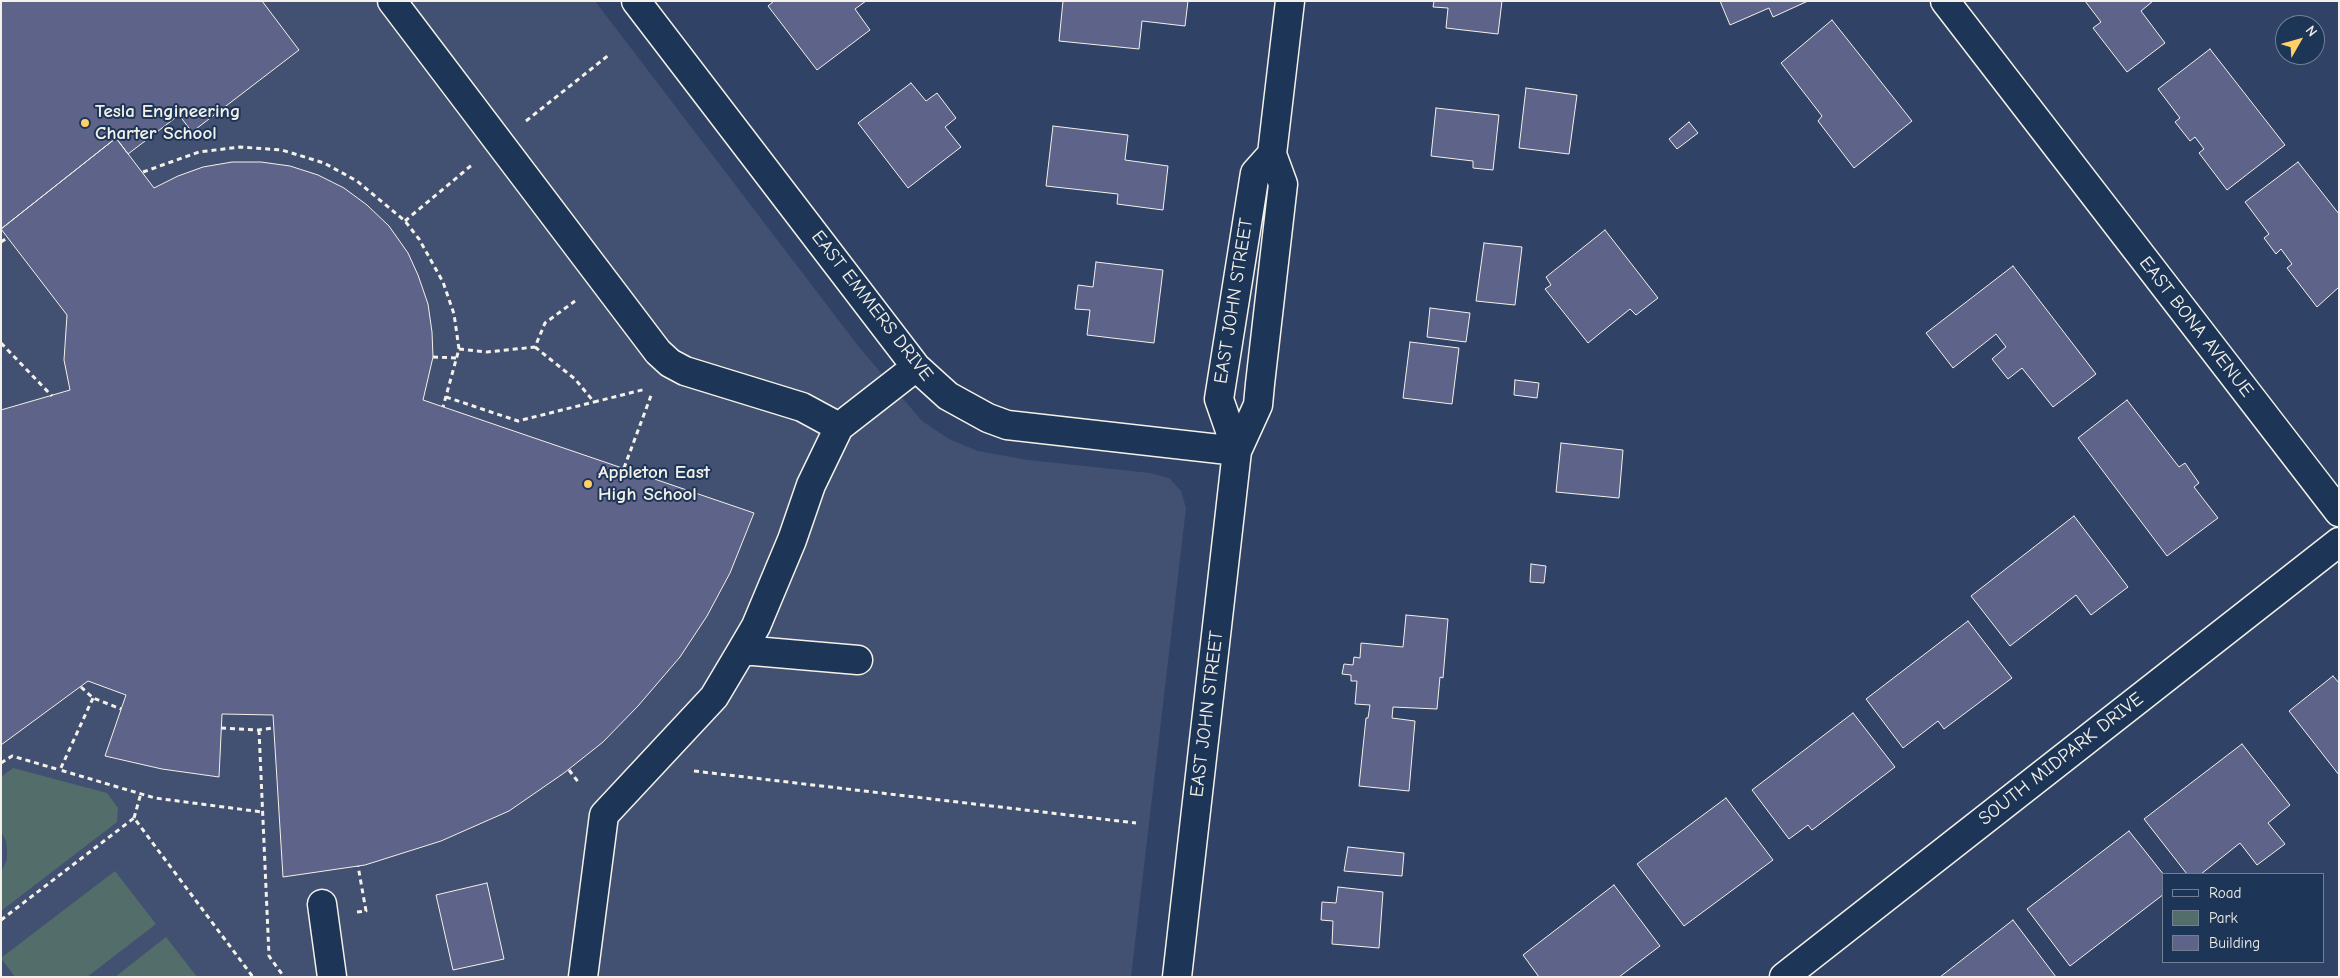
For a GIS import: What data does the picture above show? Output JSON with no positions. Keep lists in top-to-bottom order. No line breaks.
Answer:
{"streets":{"street":["EAST JOHN STREET","EAST EMMERS DRIVE","EAST BONA AVENUE","SOUTH MIDPARK DRIVE"]},"crossings":[["EAST JOHN STREET","EAST EMMERS DRIVE"]],"places":["Tesla Engineering Charter School","Appleton East High School"],"legend":["Road","Park","Building"],"north":"top right"}
